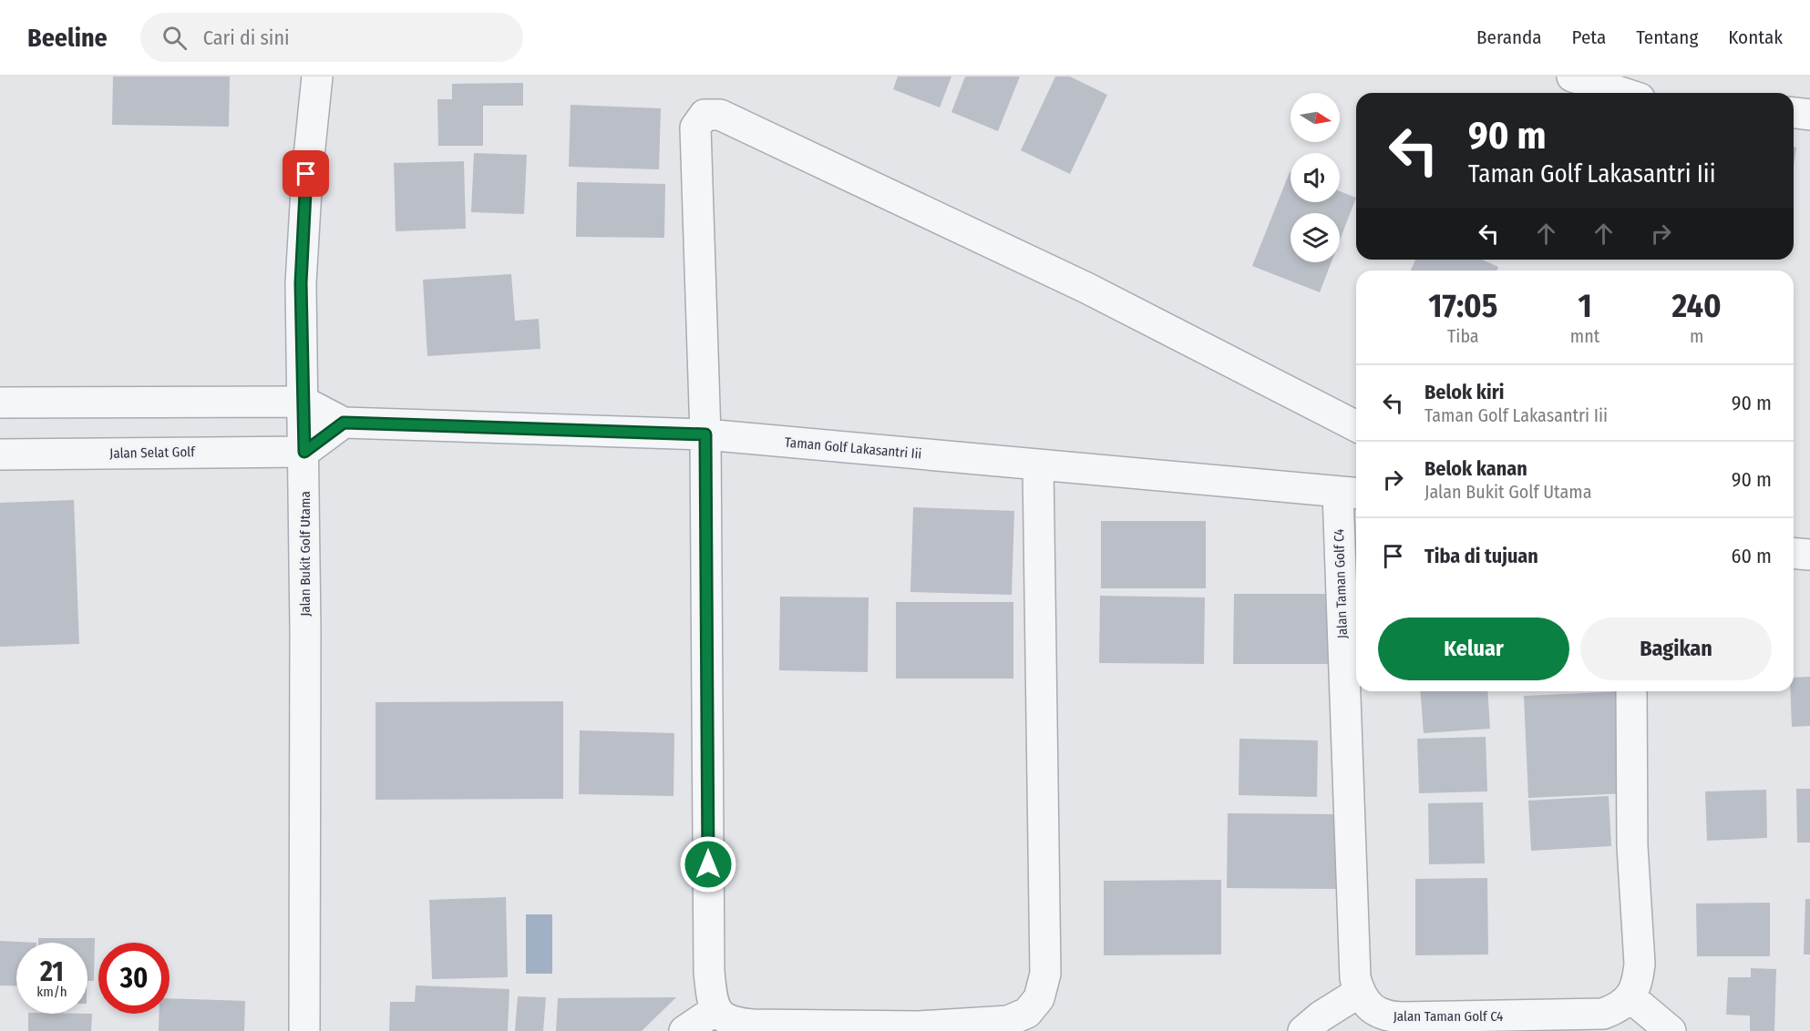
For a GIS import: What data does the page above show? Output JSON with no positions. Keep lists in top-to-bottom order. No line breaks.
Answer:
{"streets":{"street":["Taman Golf Lakasantri Iii","Jalan Selat Golf","Jalan Bukit Golf Utama","Jalan Taman Golf C4"]},"crossings":[["Taman Golf Lakasantri Iii","Jalan Bukit Golf Utama"],["Taman Golf Lakasantri Iii","Jalan Taman Golf C4"],["Jalan Selat Golf","Jalan Bukit Golf Utama"]],"north":"right","page":{"header":"Beeline","search":"Cari di sini","nav":["Beranda","Peta","Tentang","Kontak"],"turn":["90 m","Taman Golf Lakasantri Iii"],"eta":["17:05","Tiba","1","mnt","240","m"],"list":[{"name":"Belok kiri","note":"Taman Golf Lakasantri Iii","value":"90 m"},{"name":"Belok kanan","note":"Jalan Bukit Golf Utama","value":"90 m"},{"name":"Tiba di tujuan","value":"60 m"}],"buttons":["Keluar","Bagikan"],"speed":"21 km/h","limit":"30"}}
